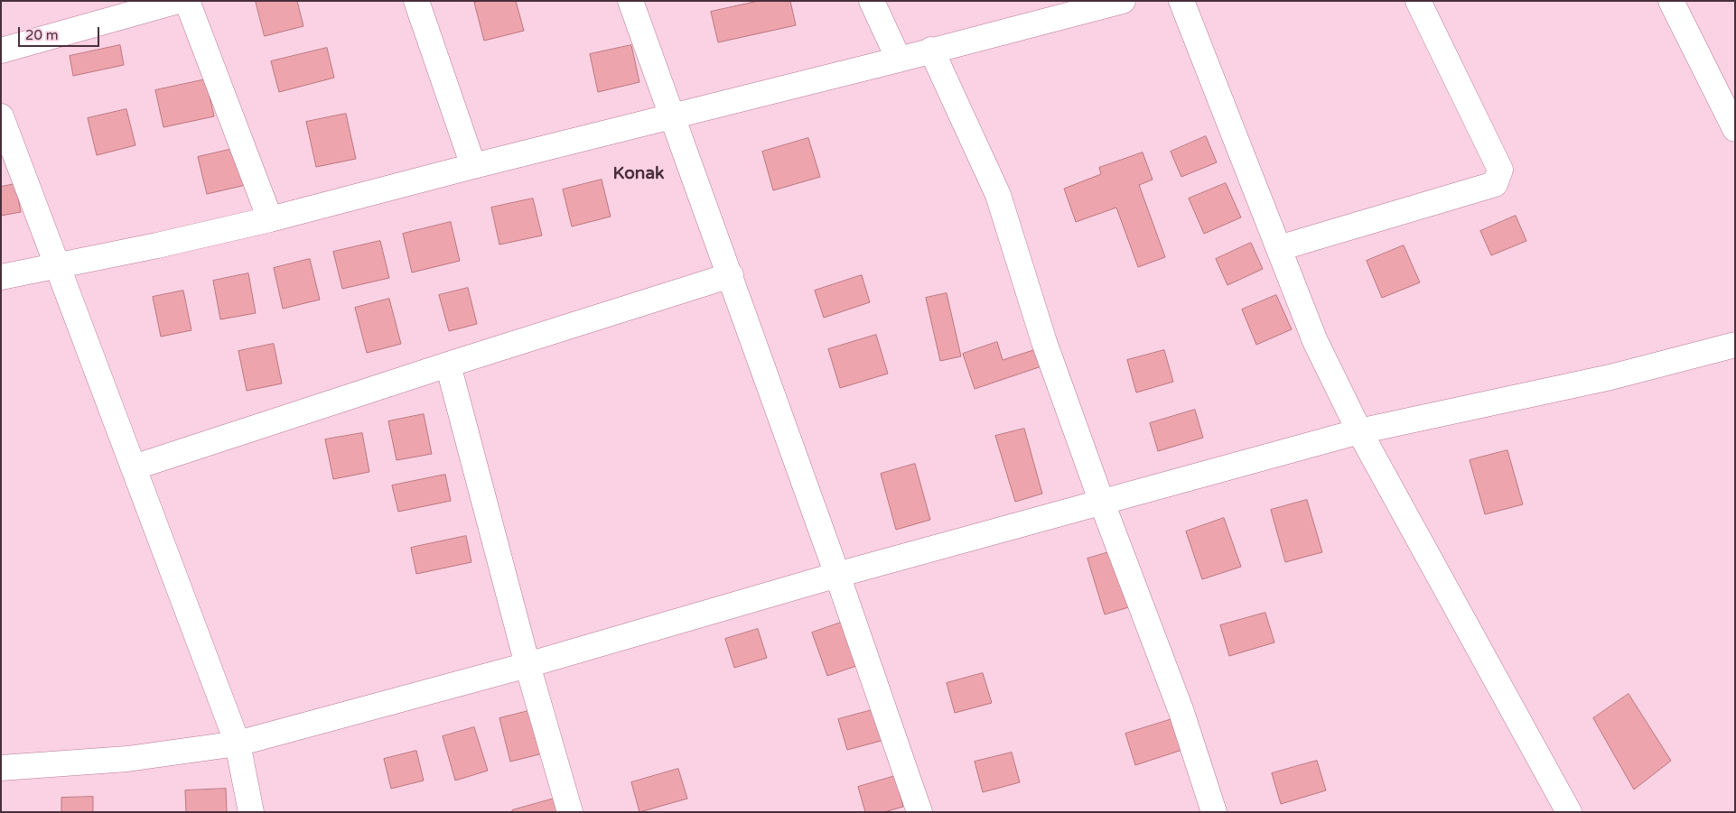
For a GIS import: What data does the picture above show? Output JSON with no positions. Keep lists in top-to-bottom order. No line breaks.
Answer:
{"districts":["Konak"],"scale_bar":"20 m"}
